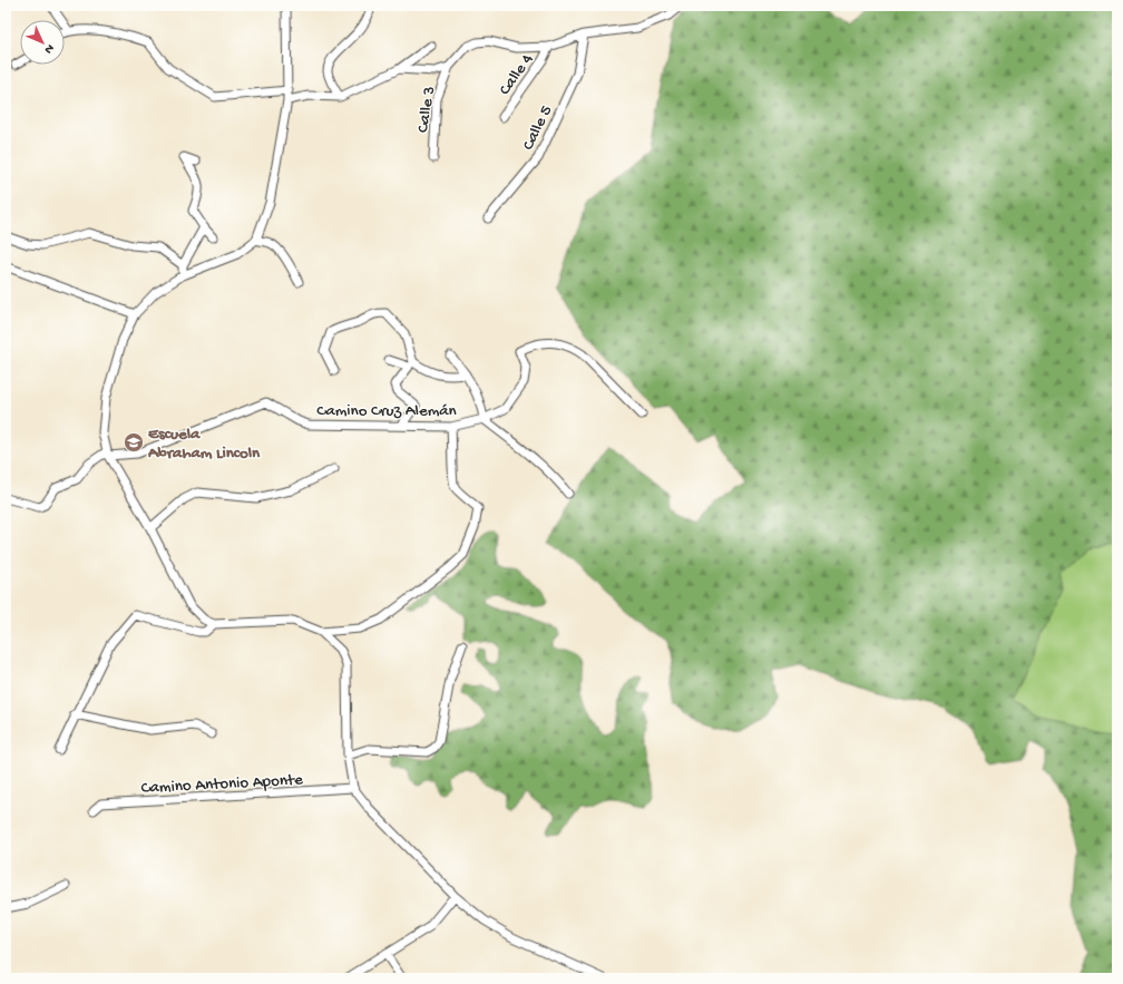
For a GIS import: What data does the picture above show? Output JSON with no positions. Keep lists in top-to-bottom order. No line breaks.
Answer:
{"streets":{"street":["Calle 4","Calle 3","Calle 5","Camino Cruz Alemán","Camino Antonio Aponte"]},"places":{"school or university":["Escuela Abraham Lincoln"]},"north":"bottom right"}
